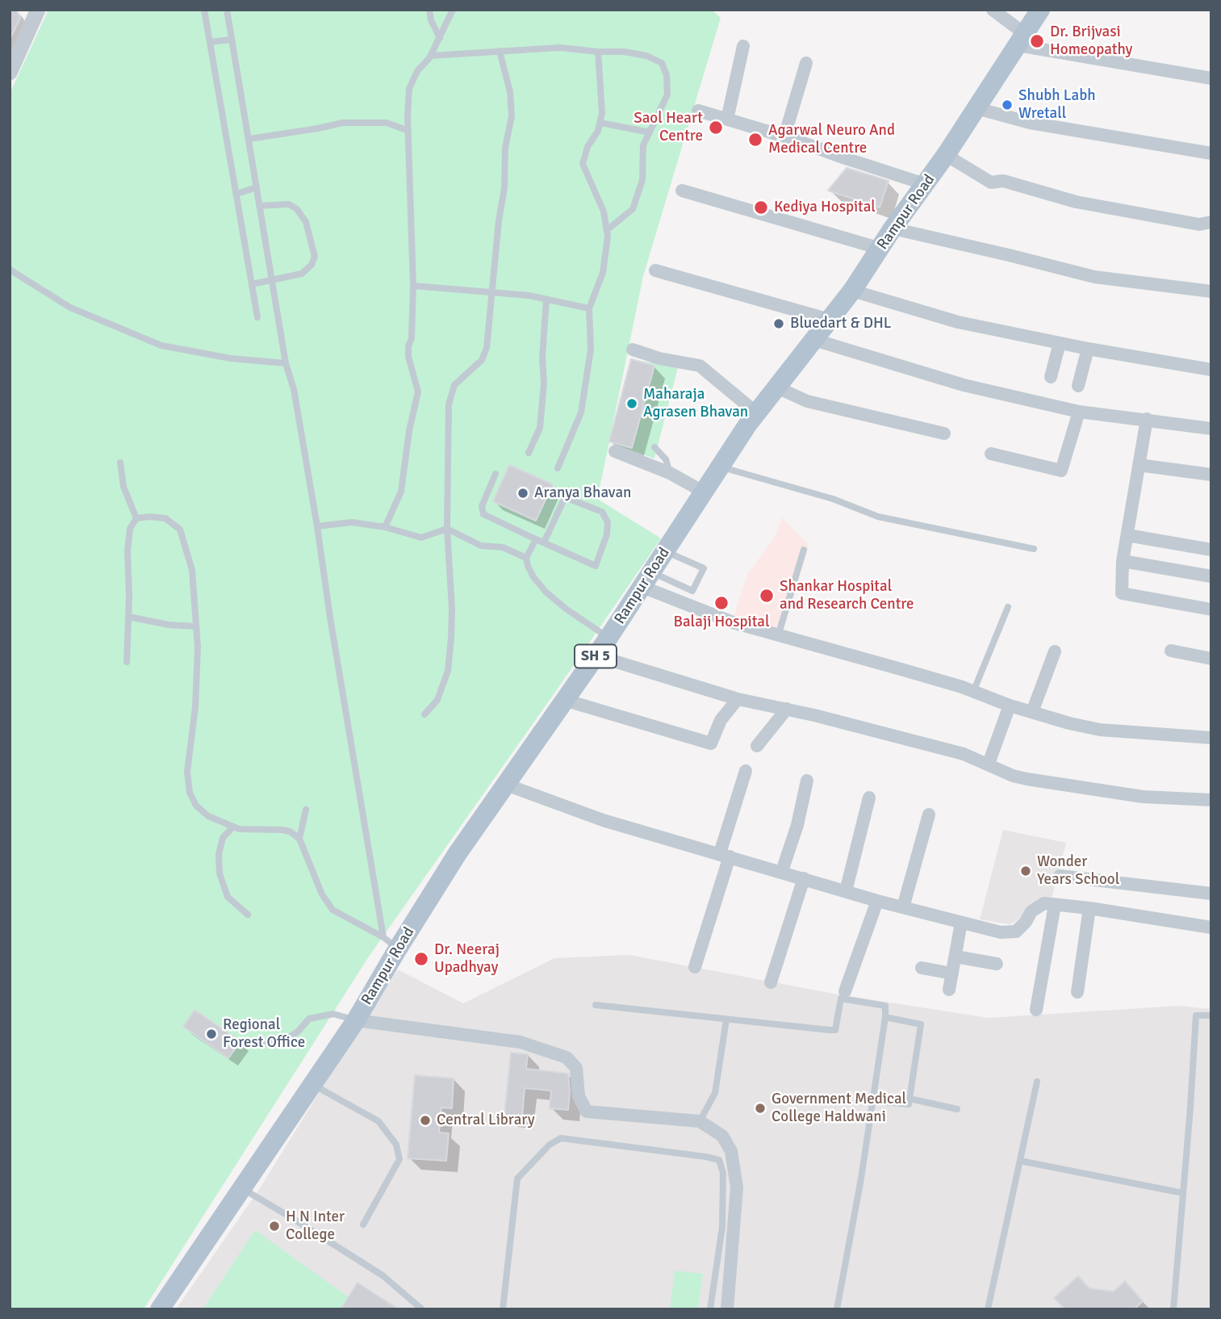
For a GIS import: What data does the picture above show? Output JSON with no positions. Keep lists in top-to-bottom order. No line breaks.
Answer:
{"streets":{"main road":["Rampur Road","SH 5"]},"places":["Dr. Brijvasi Homeopathy","Shubh Labh Wretall","Saol Heart Centre","Agarwal Neuro And Medical Centre","Kediya Hospital","Bluedart & DHL","Maharaja Agrasen Bhavan","Aranya Bhavan","Shankar Hospital and Research Centre","Balaji Hospital","Wonder Years School","Dr. Neeraj Upadhyay","Regional Forest Office","Government Medical College Haldwani","Central Library","H N Inter College"]}
